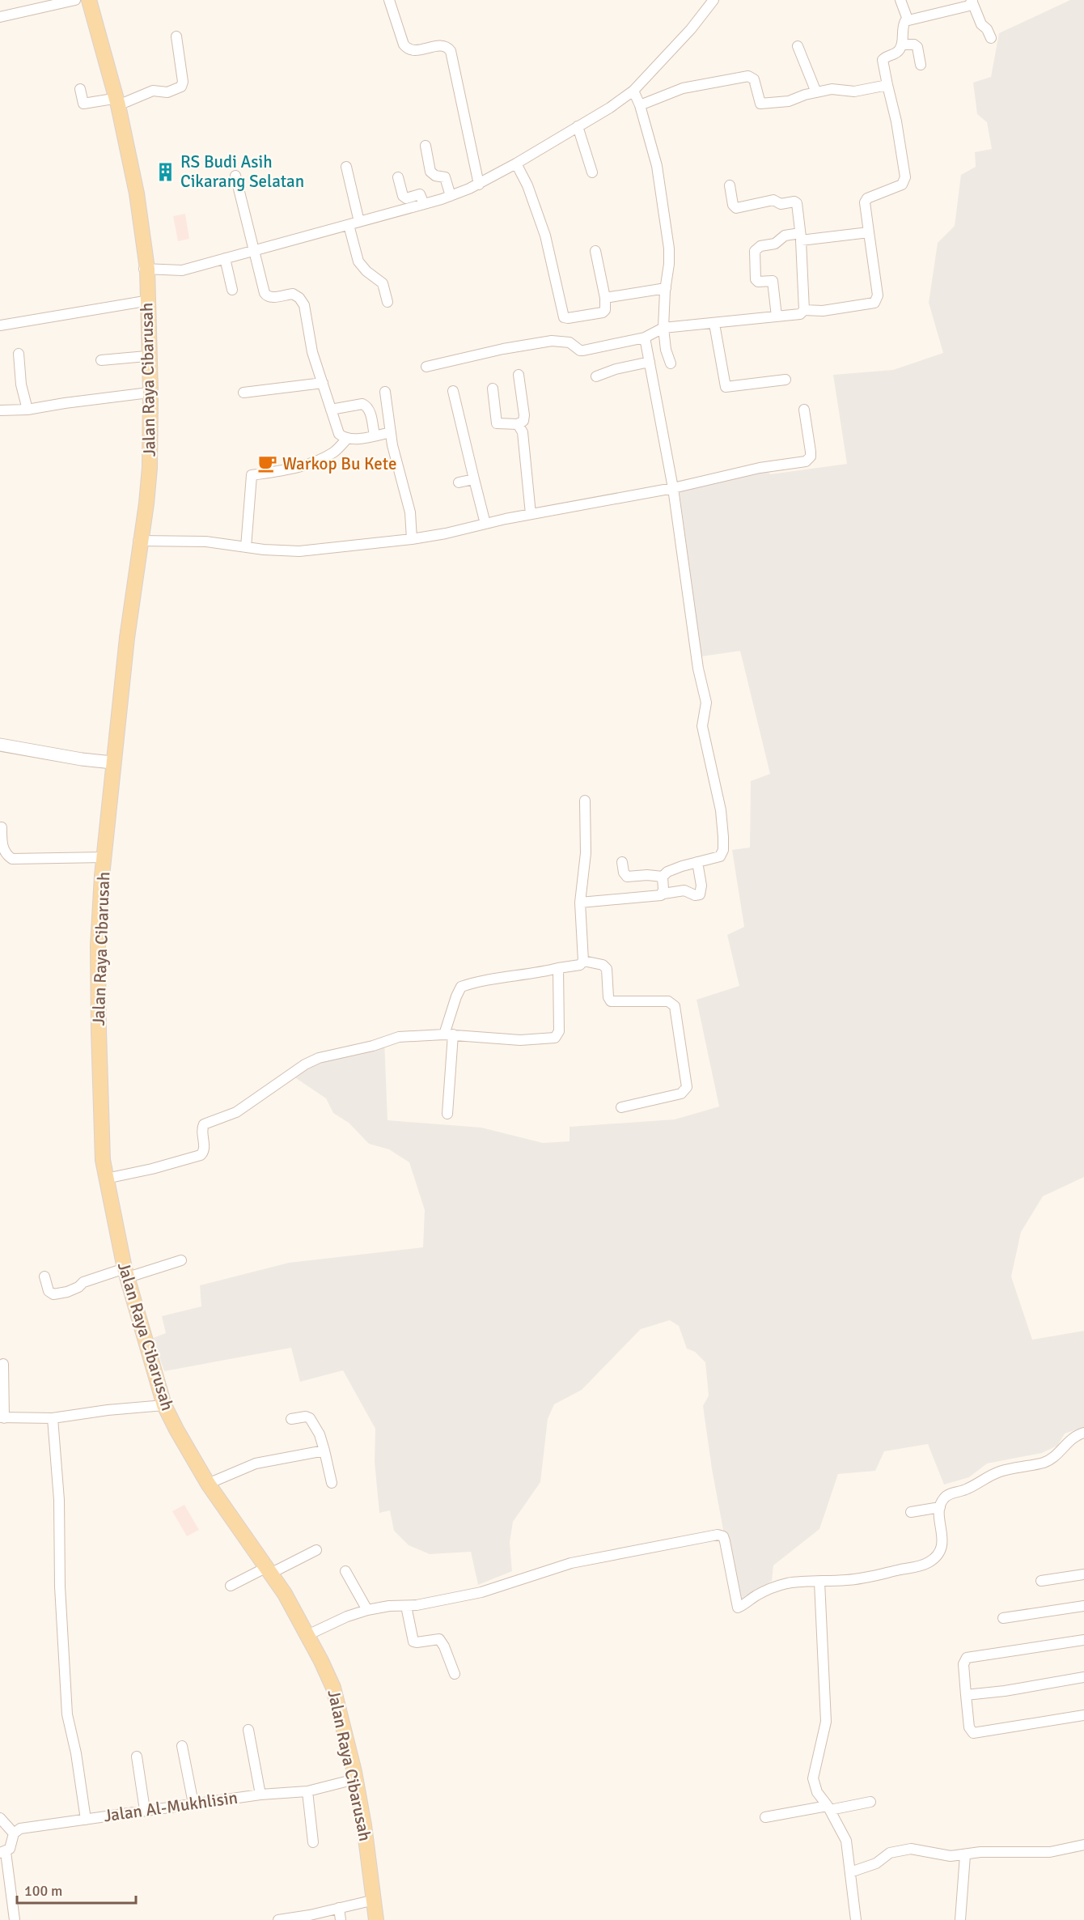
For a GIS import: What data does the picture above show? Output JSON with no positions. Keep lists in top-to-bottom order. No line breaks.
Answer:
{"streets":{"main road":["Jalan Raya Cibarusah"],"street":["Jalan Al-Mukhlisin"]},"crossings":[["Jalan Raya Cibarusah","Jalan Al-Mukhlisin"]],"places":{"building":["RS Budi Asih Cikarang Selatan"],"cafe":["Warkop Bu Kete"]},"scale_bar":"100 m"}
